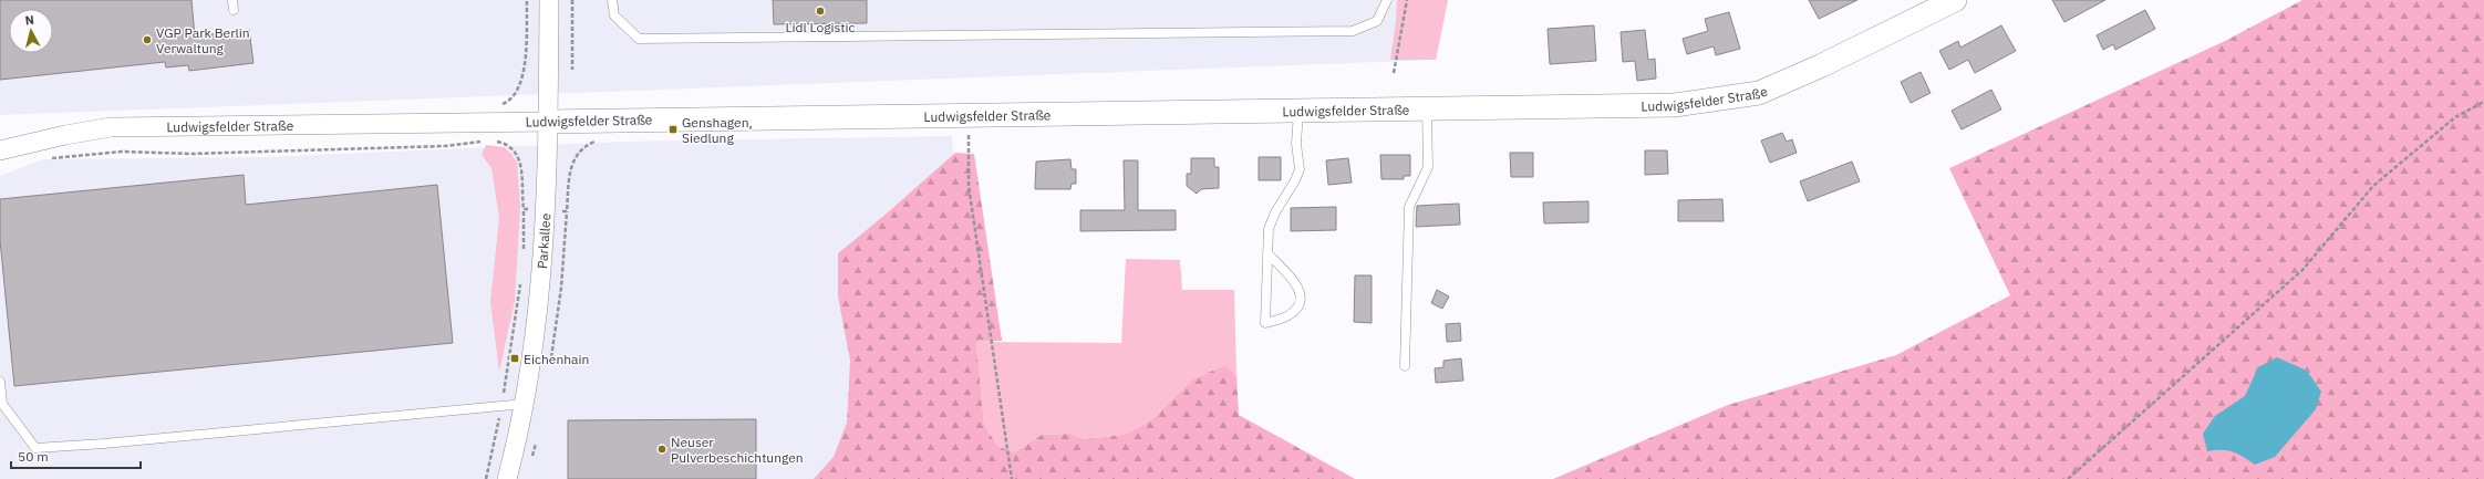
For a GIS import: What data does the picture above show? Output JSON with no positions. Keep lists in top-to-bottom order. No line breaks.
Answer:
{"streets":{"street":["Ludwigsfelder Straße","Parkallee"]},"crossings":[["Ludwigsfelder Straße","Parkallee"]],"places":{"other":["Lidl Logistic","VGP Park Berlin Verwaltung","Neuser Pulverbeschichtungen"],"transit":["Genshagen, Siedlung","Eichenhain"]},"scale_bar":"50 m","north":"top"}
